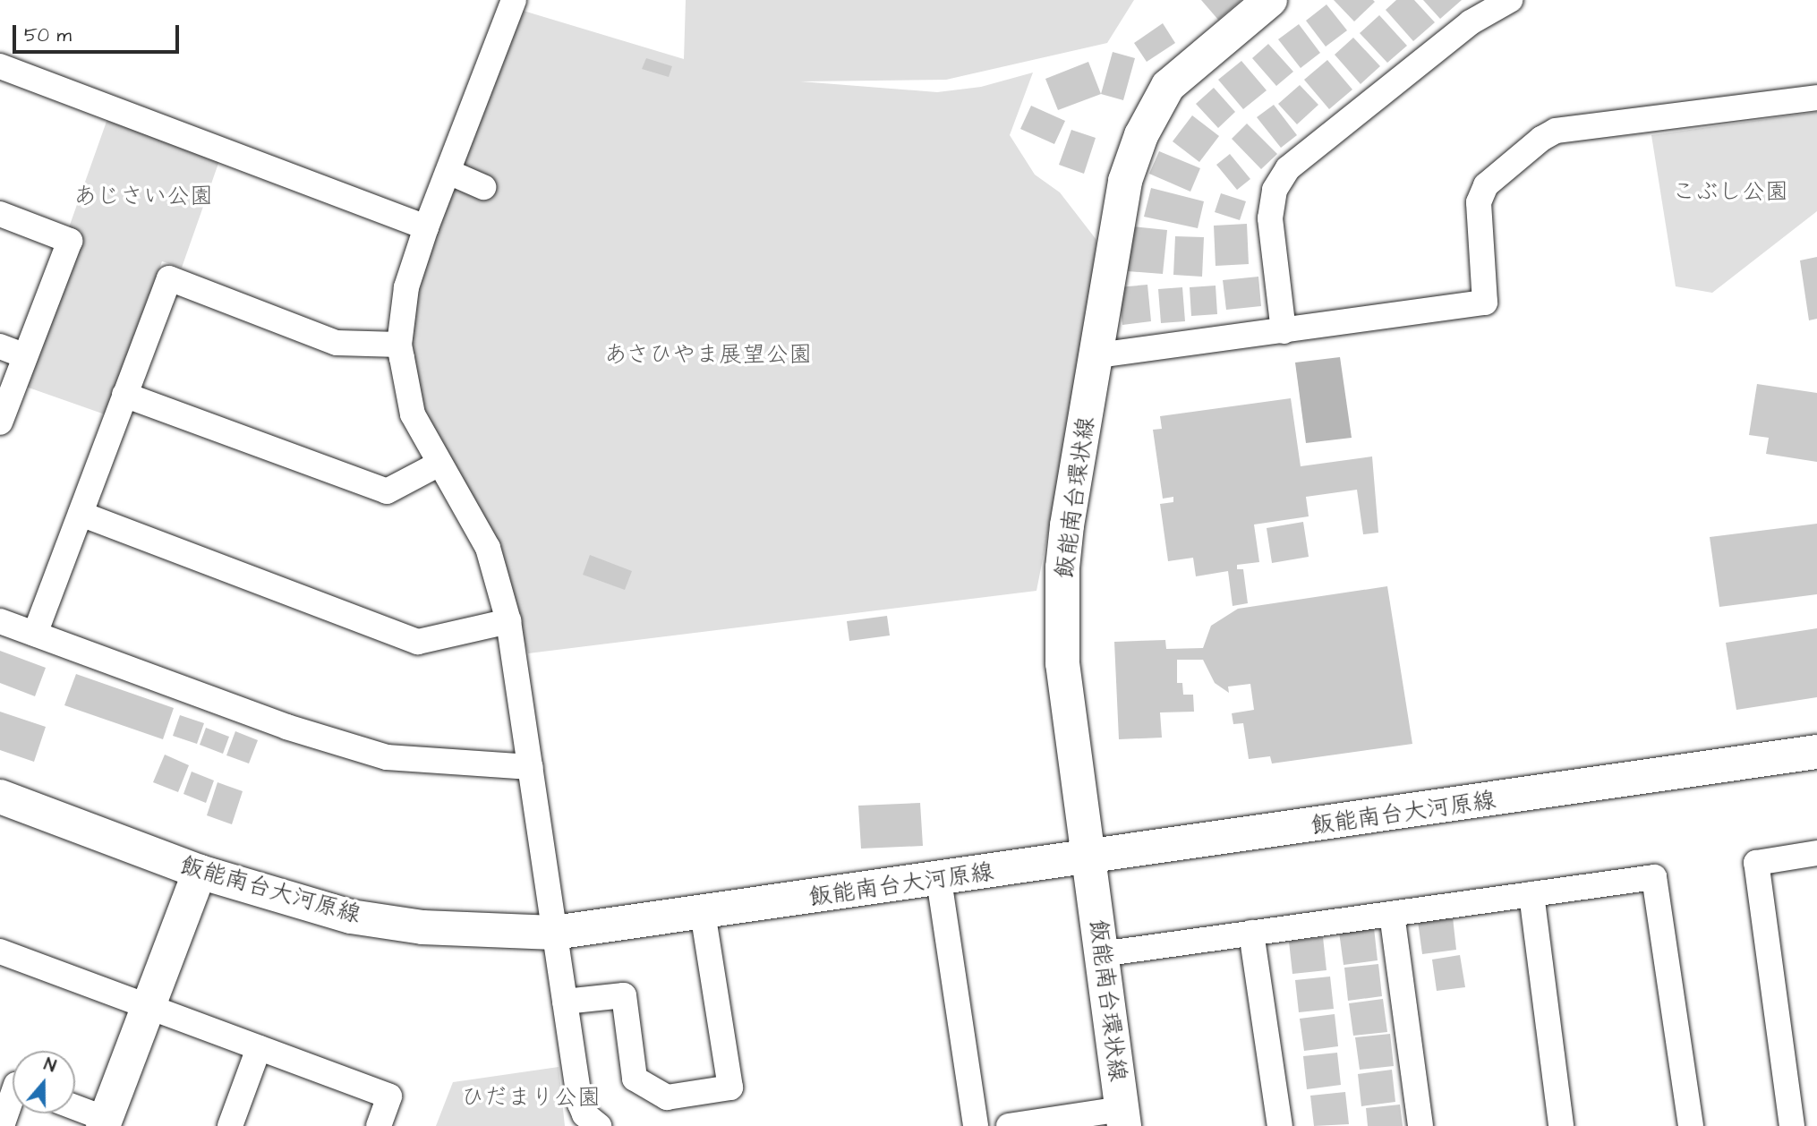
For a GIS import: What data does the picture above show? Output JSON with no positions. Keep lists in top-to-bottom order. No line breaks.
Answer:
{"streets":{"street":["飯能南台環状線","飯能南台大河原線"]},"crossings":[["飯能南台環状線","飯能南台大河原線"]],"parks":["こぶし公園","あじさい公園","あさひやま展望公園","ひだまり公園"],"scale_bar":"50 m","north":"top"}
